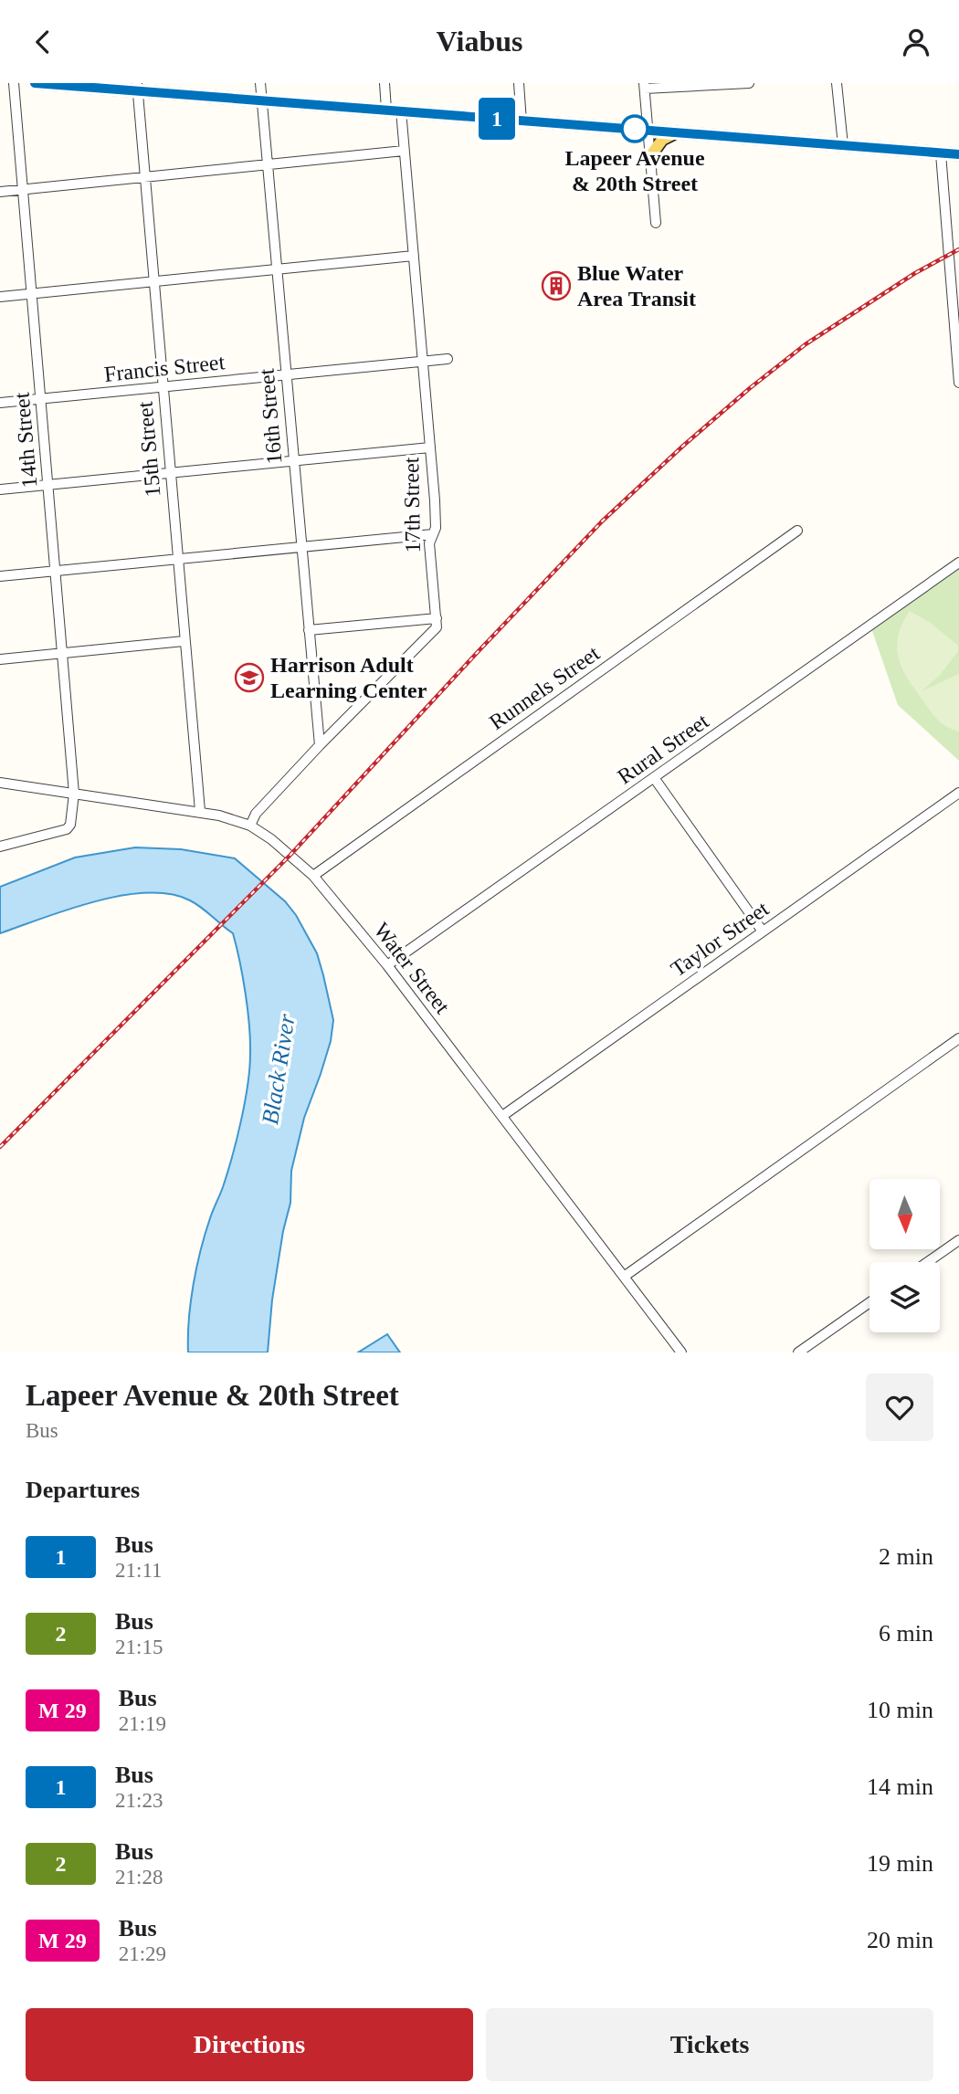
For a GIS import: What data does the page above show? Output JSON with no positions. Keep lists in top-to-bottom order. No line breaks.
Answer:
{"streets":{"street":["Francis Street","16th Street","14th Street","15th Street","17th Street","Runnels Street","Rural Street","Taylor Street","Water Street"]},"crossings":[["Francis Street","16th Street"],["Francis Street","14th Street"],["Francis Street","15th Street"],["Francis Street","17th Street"],["14th Street","Water Street"],["15th Street","Water Street"],["Runnels Street","Water Street"],["Rural Street","Water Street"],["Taylor Street","Water Street"]],"water":["Black River"],"places":{"other":["Lapeer Avenue & 20th Street"],"building":["Blue Water Area Transit"],"school or university":["Harrison Adult Learning Center"]},"lines":["bus line 1"],"north":"bottom","page":{"header":"Viabus","on_map":"1","heading":[["Lapeer Avenue & 20th Street","Bus"],"Departures"],"list":[{"mark":"1","name":"Bus","note":"21:11","value":"2 min"},{"mark":"2","name":"Bus","note":"21:15","value":"6 min"},{"mark":"M 29","name":"Bus","note":"21:19","value":"10 min"},{"mark":"1","name":"Bus","note":"21:23","value":"14 min"},{"mark":"2","name":"Bus","note":"21:28","value":"19 min"},{"mark":"M 29","name":"Bus","note":"21:29","value":"20 min"}],"buttons":["Directions","Tickets"]}}
